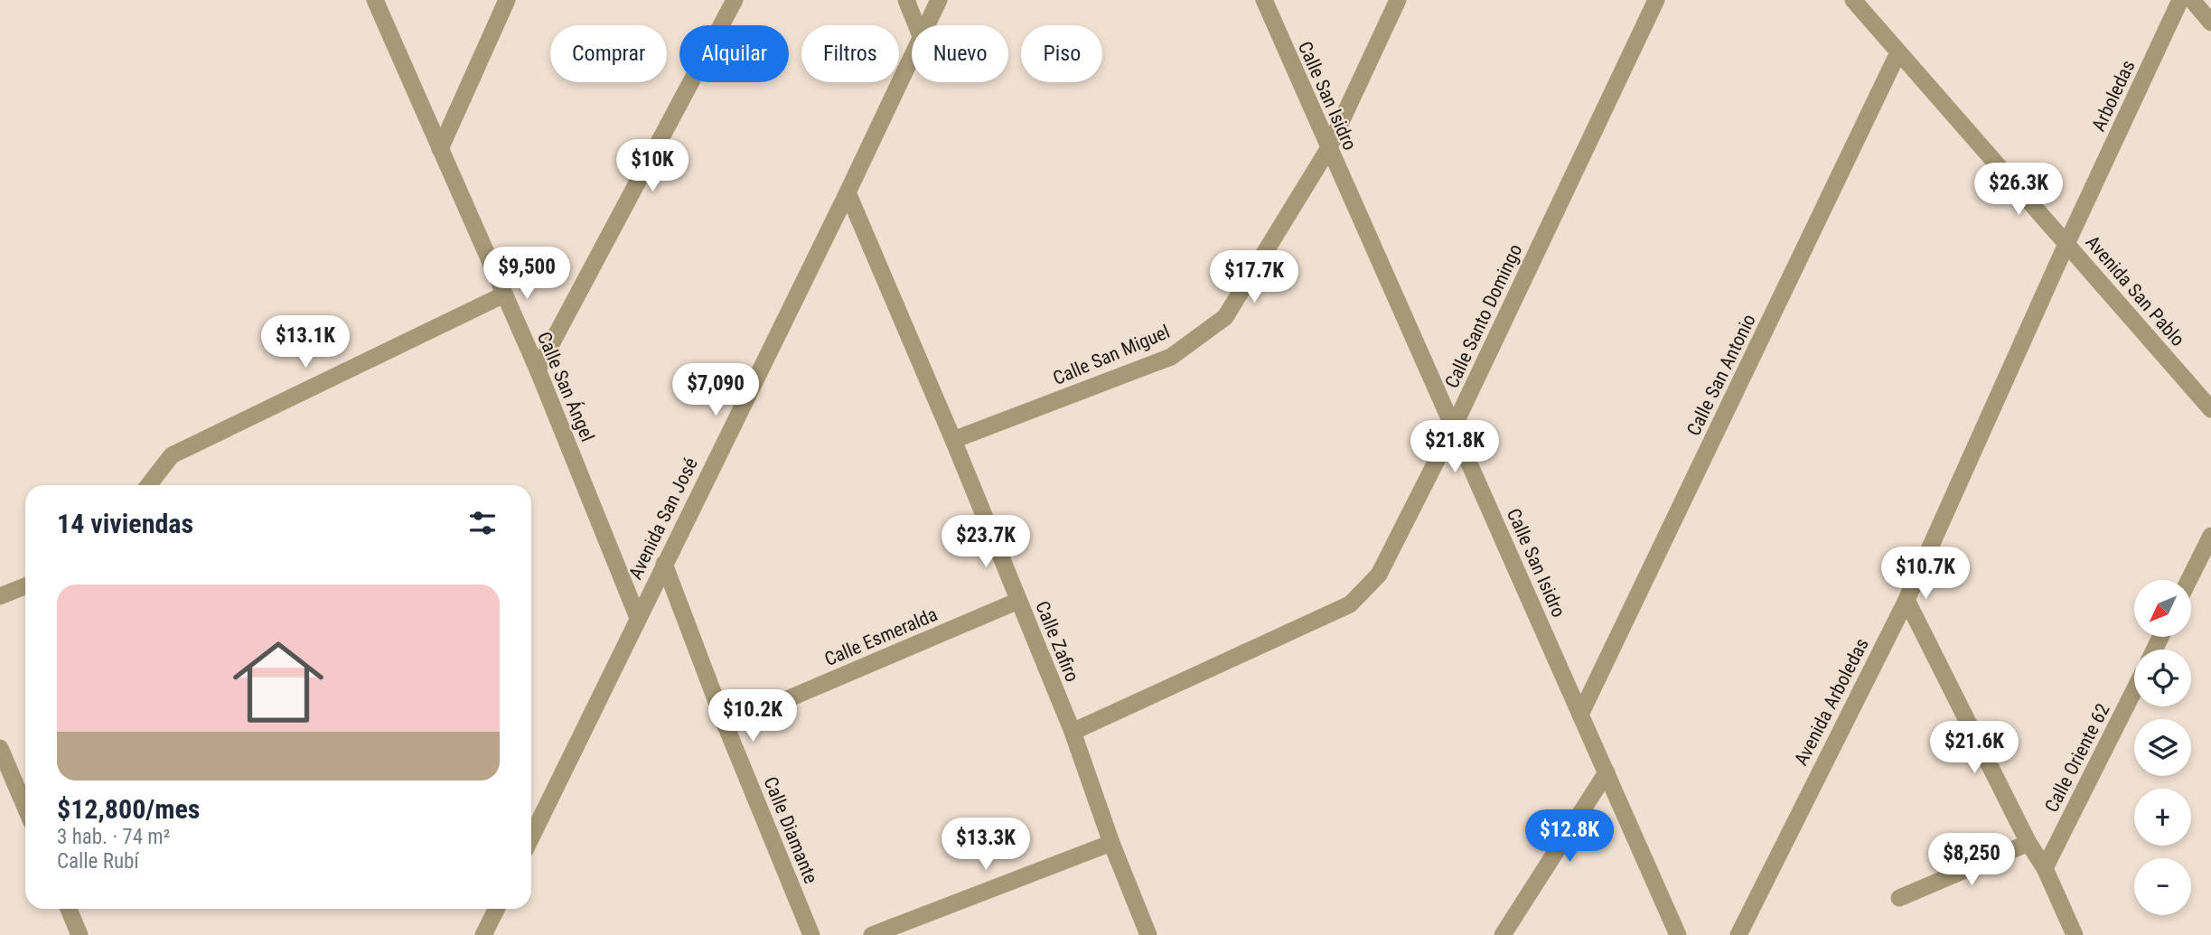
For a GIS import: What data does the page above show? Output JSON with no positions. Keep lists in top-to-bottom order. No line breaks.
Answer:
{"streets":{"street":["Calle San Isidro","Arboledas","Avenida San Pablo","Calle Santo Domingo","Calle San Miguel","Calle San Antonio","Calle San Ángel","Avenida San José","Calle Esmeralda","Calle Zafiro","Avenida Arboledas","Calle Oriente 62","Calle Diamante"]},"crossings":[["Calle San Isidro","Calle Santo Domingo"],["Calle San Isidro","Calle San Miguel"],["Calle San Isidro","Calle San Antonio"],["Arboledas","Avenida San Pablo"],["Arboledas","Avenida Arboledas"],["Avenida San Pablo","Calle San Antonio"],["Avenida San Pablo","Avenida Arboledas"],["Calle Santo Domingo","Calle Zafiro"],["Calle San Miguel","Calle Zafiro"],["Calle San Ángel","Avenida San José"],["Avenida San José","Calle Zafiro"],["Avenida San José","Calle Diamante"],["Calle Esmeralda","Calle Zafiro"],["Calle Esmeralda","Calle Diamante"]],"north":"bottom left","page":{"chip":["Comprar","Alquilar","Filtros","Nuevo","Piso"],"price":["$10K","$26.3K","$9,500","$17.7K","$13.1K","$7,090","$21.8K","$23.7K","$10.7K","$10.2K","$21.6K","$12.8K","$13.3K","$8,250"],"heading":"14 viviendas","list":[{"name":"$12,800/mes","note":"3 hab. · 74 m² · Calle Rubí"}],"map_buttons":["+","−"]}}
